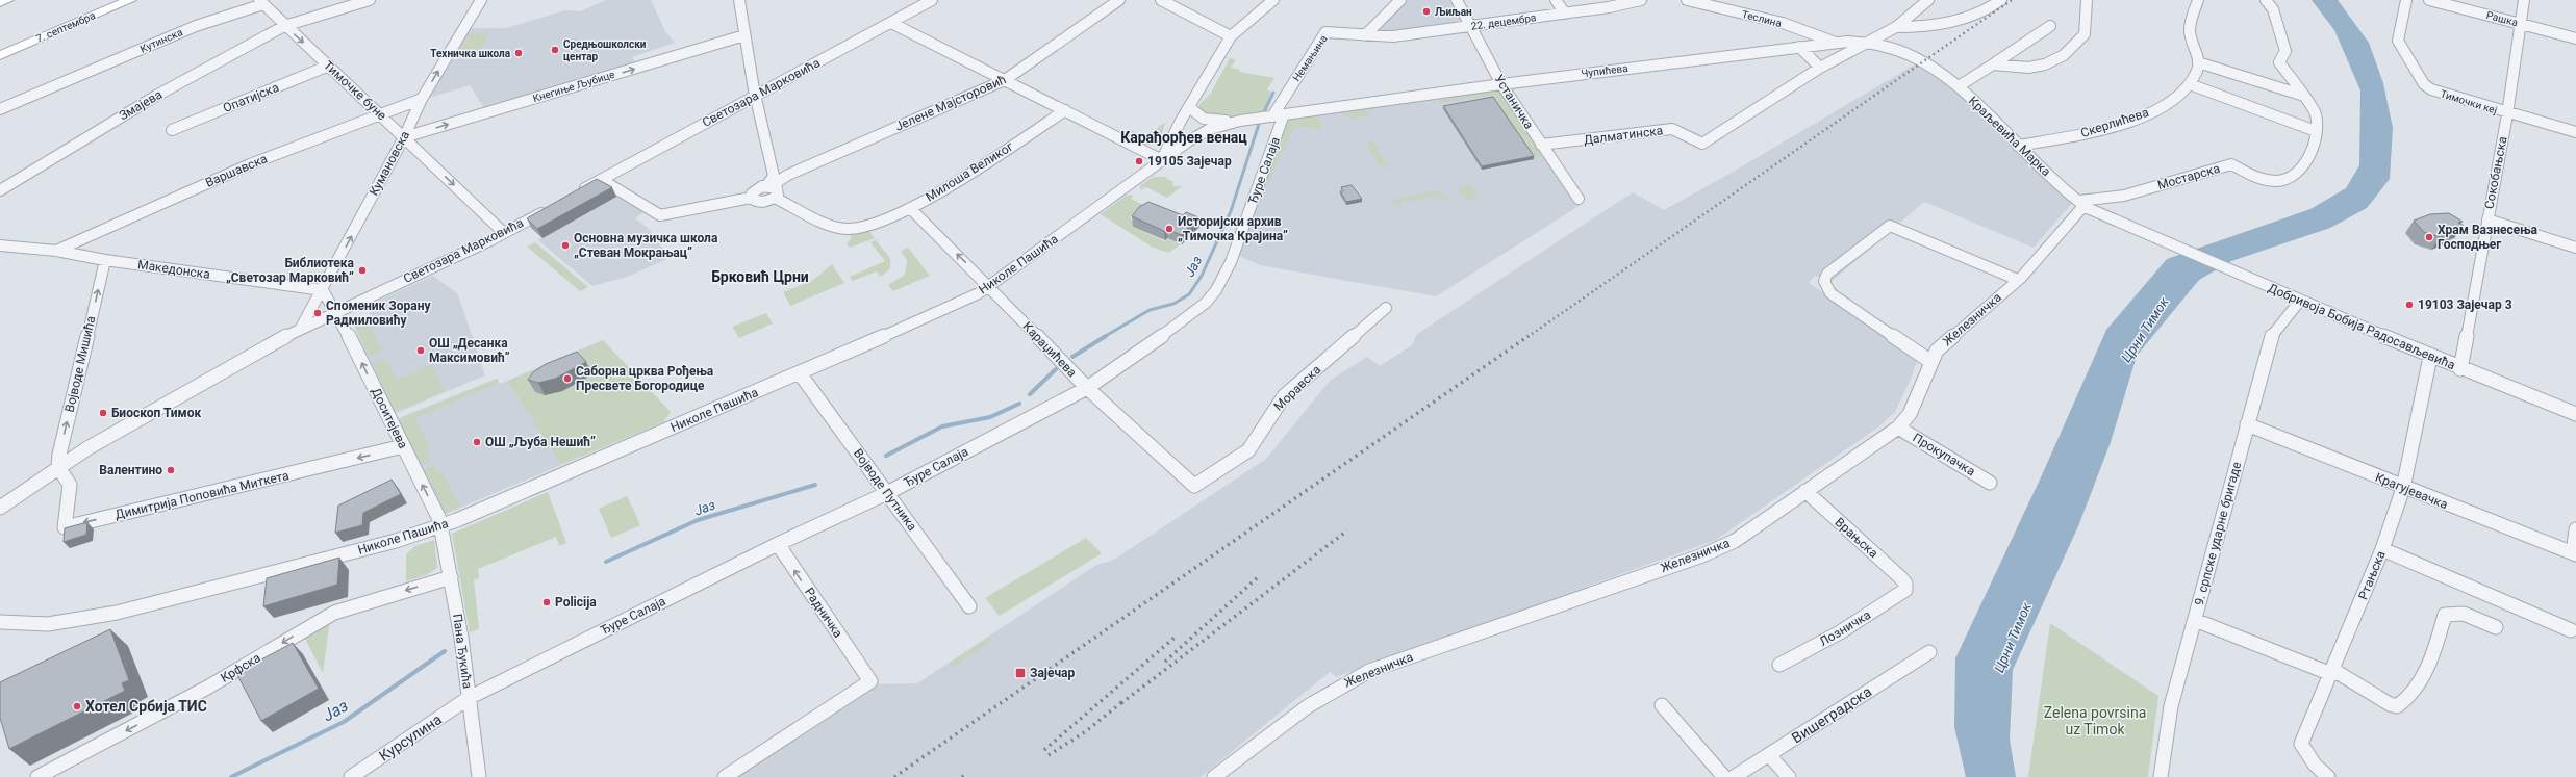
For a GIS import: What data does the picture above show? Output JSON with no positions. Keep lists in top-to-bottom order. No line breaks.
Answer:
{"streets":{"main road":["7. септембра"],"street":["Теслина","Рашка","22. децембра","Кутинска","Немањина","Чупићева","Кнегиње Љубице","Тимочке буне","Светозара Марковића","Опатијска","Устаничка","Тимочки кеј","Јелене Мајсторовић","Змајева","Скерлићева","Далматинска","Краљевића Марка","Кумановска","Варшавска","Ђуре Салаја","Милоша Великог","Сокобањска","Мостарска","Николе Пашића","Македонска","Железничка","Добривоја Бобија Радосављевића","Караџићева","Војводе Мишића","Моравска","Доситејева","Прокупачка","Војводе Путника","Крагујевачка","Димитрија Поповића Миткета","9. српске ударне бригаде","Врањска","Ртањска","Радничка","Лозничка","Пана Ђукића","Крфска","Вишеградска","Курсулина"]},"crossings":[["Теслина","Чупићева"],["Рашка","Сокобањска"],["22. децембра","Немањина"],["22. децембра","Устаничка"],["Кутинска","Тимочке буне"],["Немањина","Чупићева"],["Немањина","Ђуре Салаја"],["Чупићева","Устаничка"],["Чупићева","Краљевића Марка"],["Чупићева","Ђуре Салаја"],["Кнегиње Љубице","Тимочке буне"],["Кнегиње Љубице","Кумановска"],["Тимочке буне","Светозара Марковића"],["Тимочке буне","Опатијска"],["Тимочке буне","Змајева"],["Тимочке буне","Кумановска"],["Тимочке буне","Варшавска"],["Светозара Марковића","Кумановска"],["Светозара Марковића","Војводе Мишића"],["Светозара Марковића","Доситејева"],["Светозара Марковића","Димитрија Поповића Миткета"],["Устаничка","Далматинска"],["Тимочки кеј","Сокобањска"],["Скерлићева","Краљевића Марка"],["Краљевића Марка","Мостарска"],["Краљевића Марка","Железничка"],["Краљевића Марка","Добривоја Бобија Радосављевића"],["Кумановска","Варшавска"],["Кумановска","Македонска"],["Варшавска","Македонска"],["Ђуре Салаја","Караџићева"],["Ђуре Салаја","Војводе Путника"],["Ђуре Салаја","Радничка"],["Ђуре Салаја","Пана Ђукића"],["Ђуре Салаја","Курсулина"],["Милоша Великог","Караџићева"],["Сокобањска","Добривоја Бобија Радосављевића"],["Мостарска","Железничка"],["Николе Пашића","Караџићева"],["Николе Пашића","Доситејева"],["Николе Пашића","Војводе Путника"],["Николе Пашића","Пана Ђукића"],["Македонска","Војводе Мишића"],["Железничка","Прокупачка"],["Железничка","Врањска"],["Добривоја Бобија Радосављевића","9. српске ударне бригаде"],["Добривоја Бобија Радосављевића","Ртањска"],["Караџићева","Моравска"],["Војводе Мишића","Димитрија Поповића Миткета"],["Доситејева","Димитрија Поповића Миткета"],["Доситејева","Пана Ђукића"],["Крагујевачка","9. српске ударне бригаде"],["Крагујевачка","Ртањска"],["Врањска","Лозничка"],["Пана Ђукића","Крфска"],["Пана Ђукића","Курсулина"]],"one_way":["Кнегиње Љубице","Тимочке буне","Кумановска","Војводе Мишића","Доситејева","Димитрија Поповића Миткета","Крфска"],"districts":["Карађорђев венац","Брковић Црни"],"water":["Јаз","Црни Тимок"],"parks":["Zelena povrsina uz Timok"],"places":{"other":["Љиљан","Средњошколски центар","Техничка школа","19105 Зајечар","Историјски архив „Тимочка Крајина”","Храм Вазнесења Господњег","Основна музичка школа „Стеван Мокрањац”","Библиотека „Светозар Марковић”","19103 Зајечар 3","Споменик Зорану Радмиловићу","ОШ „Десанка Максимовић”","Саборна црква Рођења Пресвете Богородице","Биоскоп Тимок","ОШ „Љуба Нешић”","Валентино","Policija","Хотел Србија ТИС"],"transit":["Зајечар"]}}
